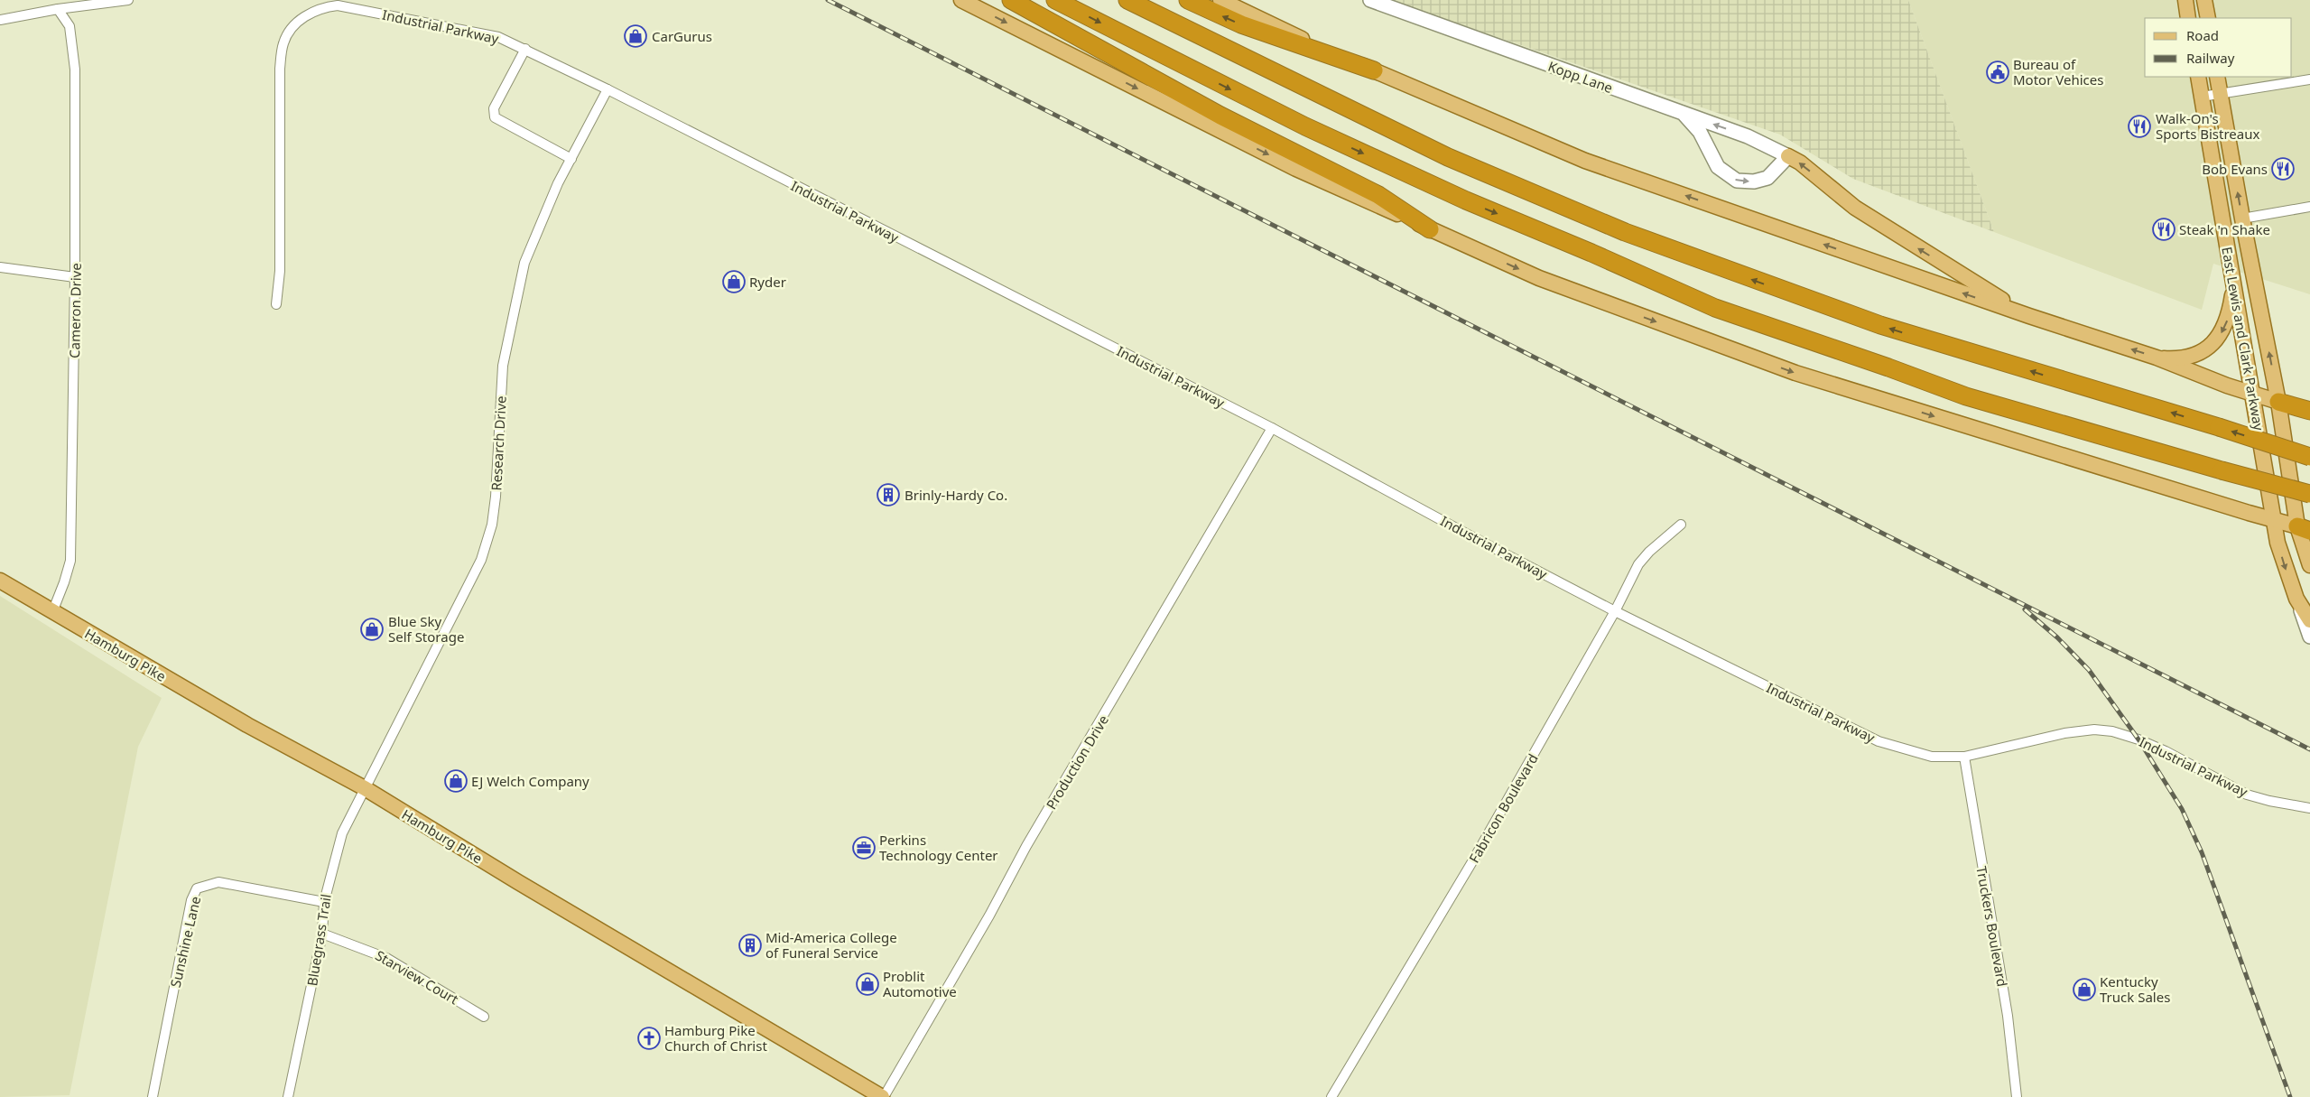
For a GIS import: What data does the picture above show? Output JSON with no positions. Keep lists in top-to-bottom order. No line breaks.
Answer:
{"streets":{"main road":["East Lewis and Clark Parkway","Hamburg Pike"],"street":["Industrial Parkway","Kopp Lane","Cameron Drive","Research Drive","Production Drive","Fabricon Boulevard","Truckers Boulevard","Bluegrass Trail","Sunshine Lane","Starview Court"]},"crossings":[["Industrial Parkway","Research Drive"],["Industrial Parkway","Production Drive"],["Industrial Parkway","Fabricon Boulevard"],["Industrial Parkway","Truckers Boulevard"],["Cameron Drive","Hamburg Pike"],["Research Drive","Hamburg Pike"],["Research Drive","Bluegrass Trail"],["Hamburg Pike","Production Drive"],["Hamburg Pike","Bluegrass Trail"],["Bluegrass Trail","Sunshine Lane"],["Bluegrass Trail","Starview Court"]],"places":{"shop":["CarGurus","Ryder","Blue Sky Self Storage","EJ Welch Company","Problit Automotive","Kentucky Truck Sales"],"public building":["Bureau of Motor Vehices"],"restaurant":["Walk-On's Sports Bistreaux","Bob Evans","Steak 'n Shake"],"building":["Brinly-Hardy Co.","Mid-America College of Funeral Service"],"office":["Perkins Technology Center"],"church":["Hamburg Pike Church of Christ"]},"legend":["Road","Railway"]}
